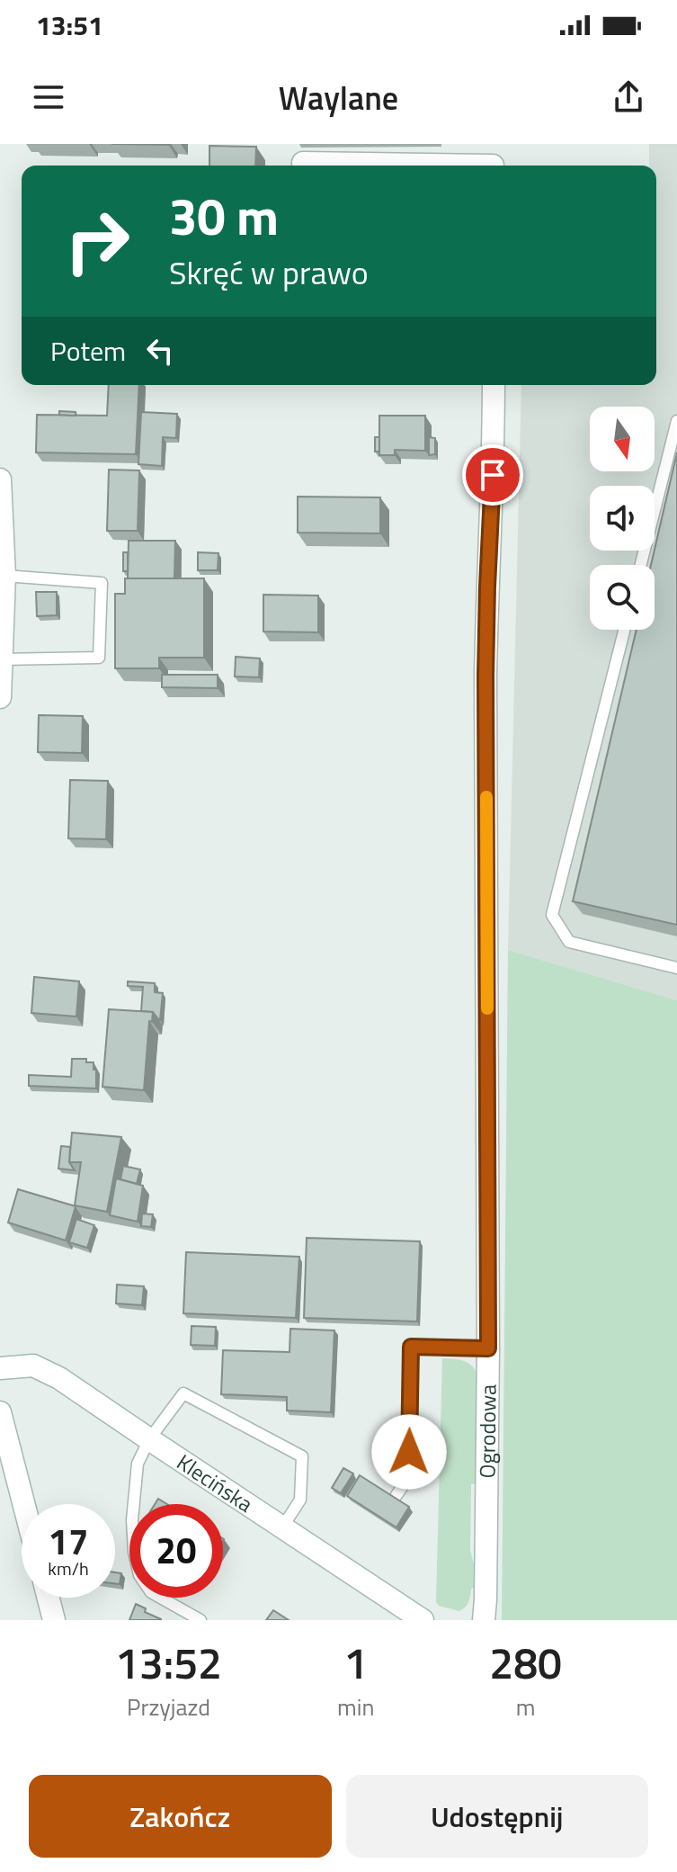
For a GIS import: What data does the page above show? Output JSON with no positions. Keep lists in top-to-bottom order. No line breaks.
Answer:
{"streets":{"street":["Ogrodowa","Klecińska"]},"north":"bottom","page":{"status":"13:51","header":"Waylane","turn":["30 m","Skręć w prawo"],"then":"Potem","speed":"17 km/h","limit":"20","eta":["13:52","Przyjazd","1","min","280","m"],"buttons":["Zakończ","Udostępnij"]}}
